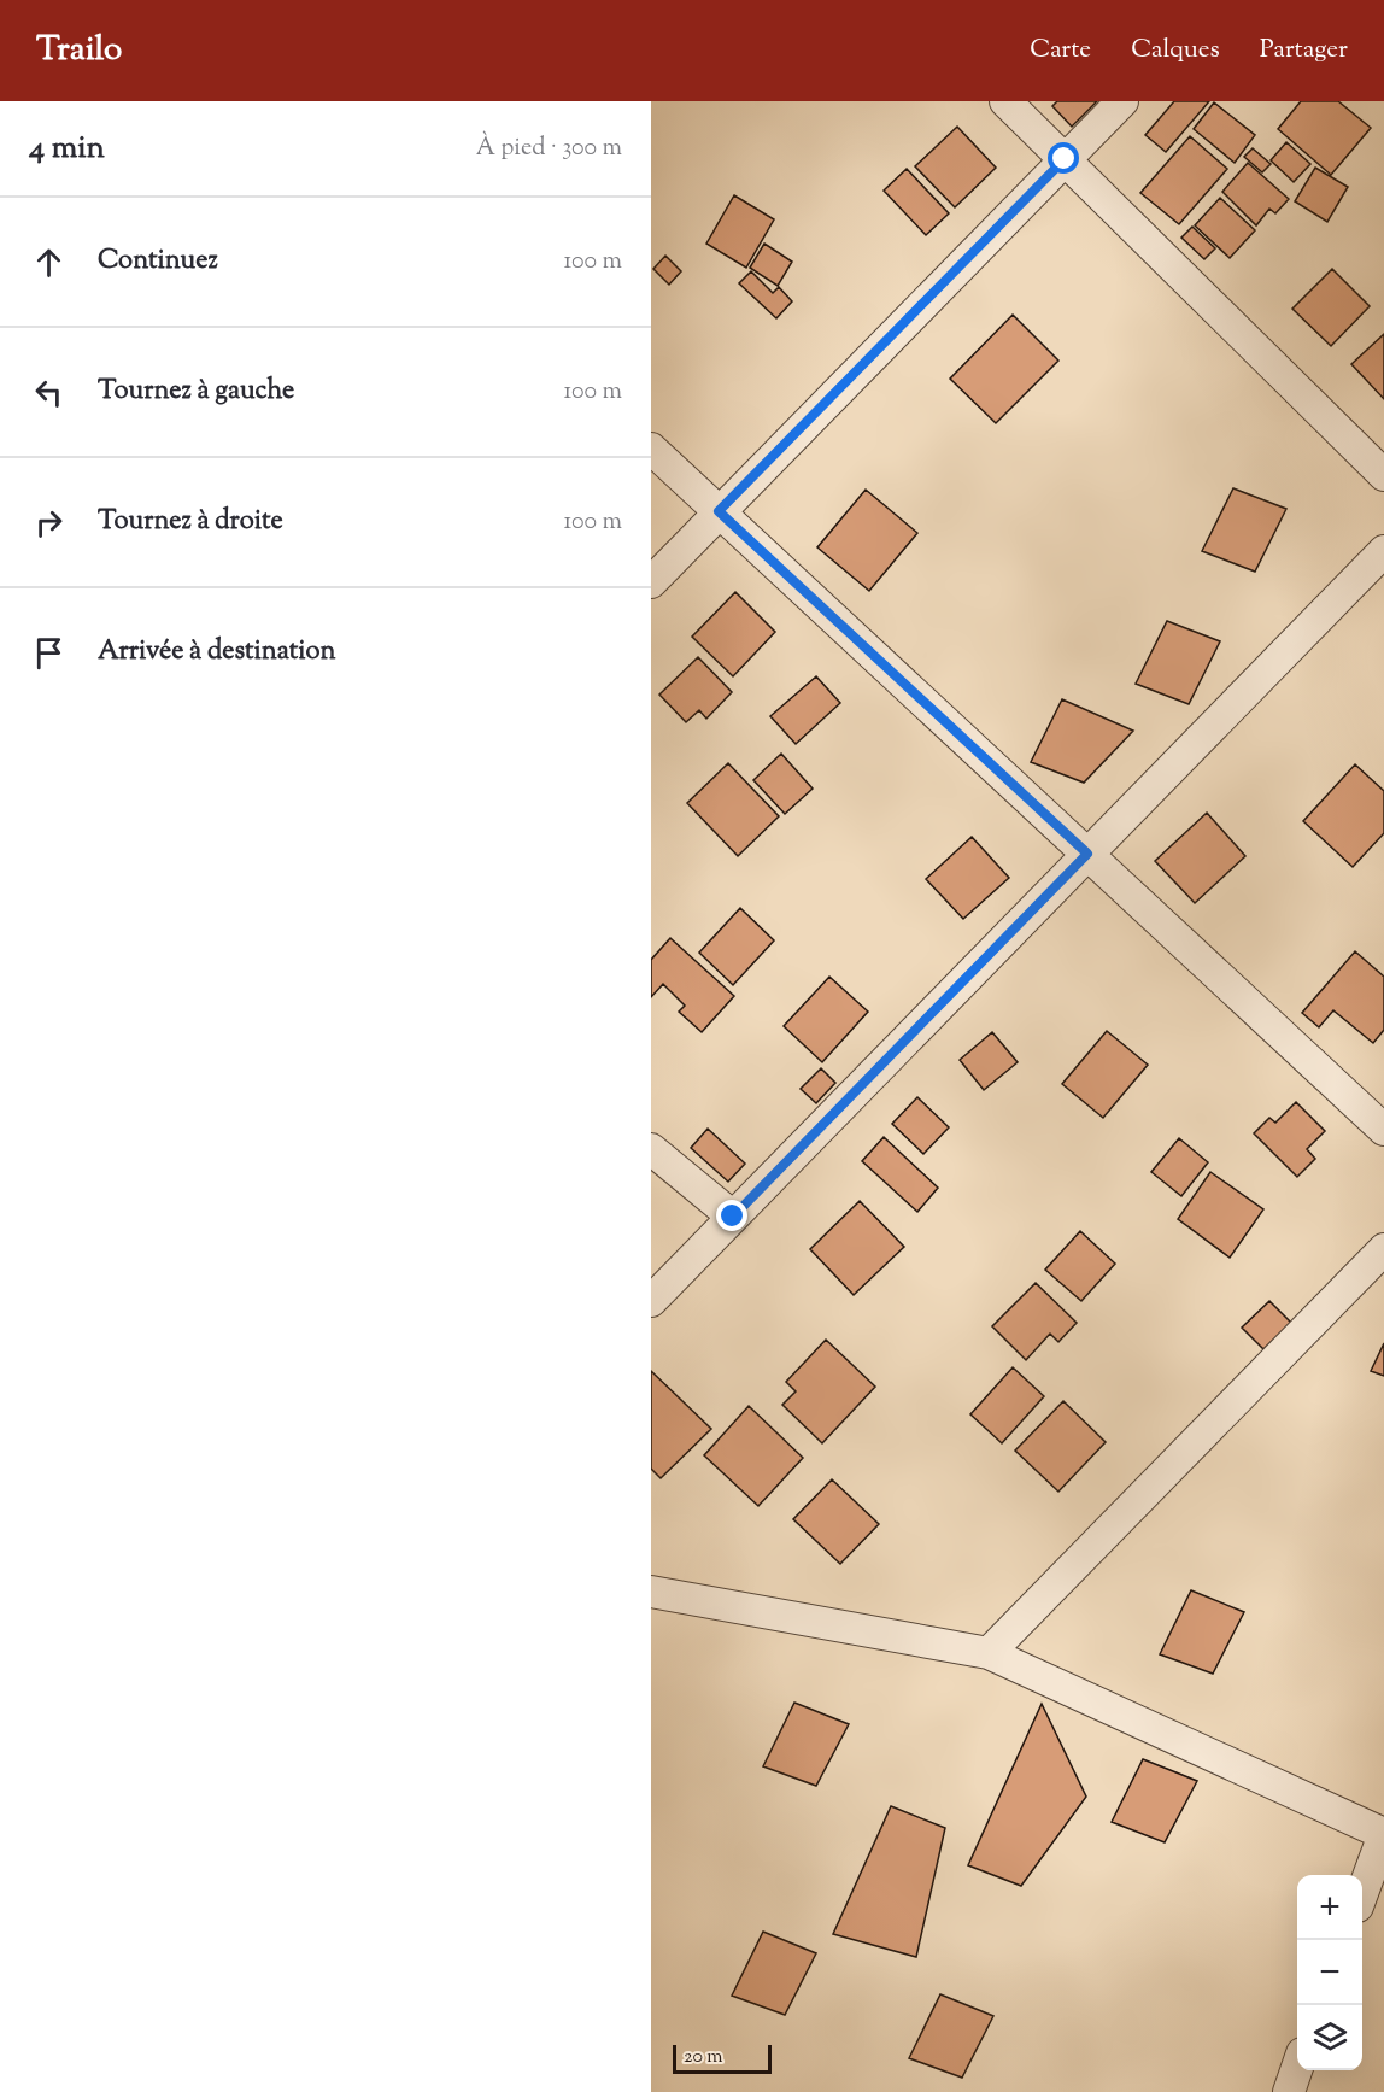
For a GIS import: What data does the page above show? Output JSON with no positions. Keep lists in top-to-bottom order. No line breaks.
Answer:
{"scale_bar":"20 m","page":{"header":"Trailo","nav":["Carte","Calques","Partager"],"heading":["4 min","À pied · 300 m"],"list":[["Continuez","100 m"],["Tournez à gauche","100 m"],["Tournez à droite","100 m"],"Arrivée à destination"],"map_buttons":["+","−"],"scale":"20 m"}}
